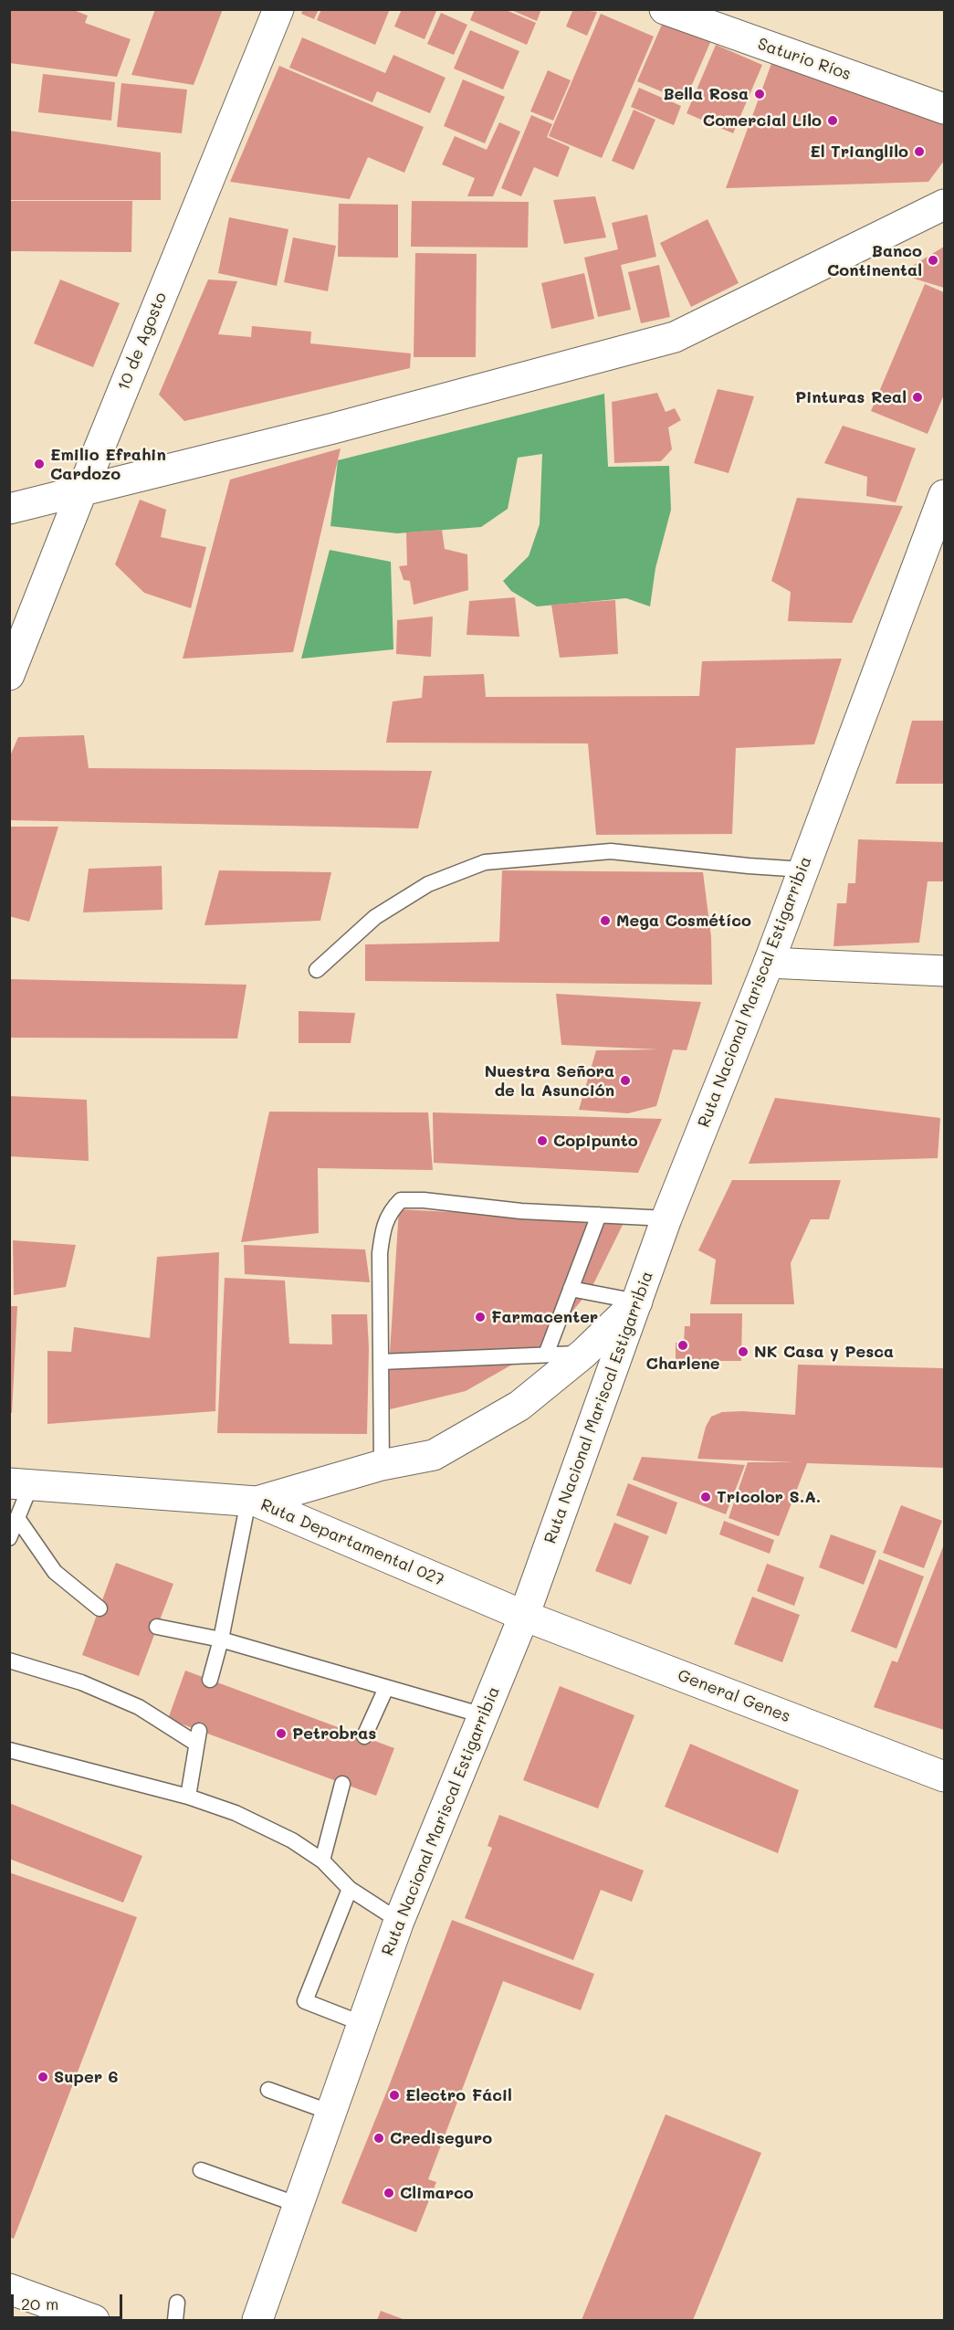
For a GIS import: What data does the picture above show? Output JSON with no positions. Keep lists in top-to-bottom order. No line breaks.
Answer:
{"streets":{"main road":["Saturio Ríos","10 de Agosto","Ruta Nacional Mariscal Estigarribia","Ruta Departamental 027","General Genes"]},"crossings":[["Ruta Nacional Mariscal Estigarribia","Ruta Departamental 027"],["Ruta Nacional Mariscal Estigarribia","General Genes"],["Ruta Departamental 027","General Genes"]],"places":["Bella Rosa","Comercial Lilo","El Trianglilo","Banco Continental","Pinturas Real","Emilio Efrahin Cardozo","Mega Cosmétíco","Nuestra Señora de la Asunción","Copipunto","Farmacenter","Charlene","NK Casa y Pesca","Tricolor S.A.","Petrobras","Super 6","Electro Fácil","Crediseguro","Climarco"],"scale_bar":"20 m"}
